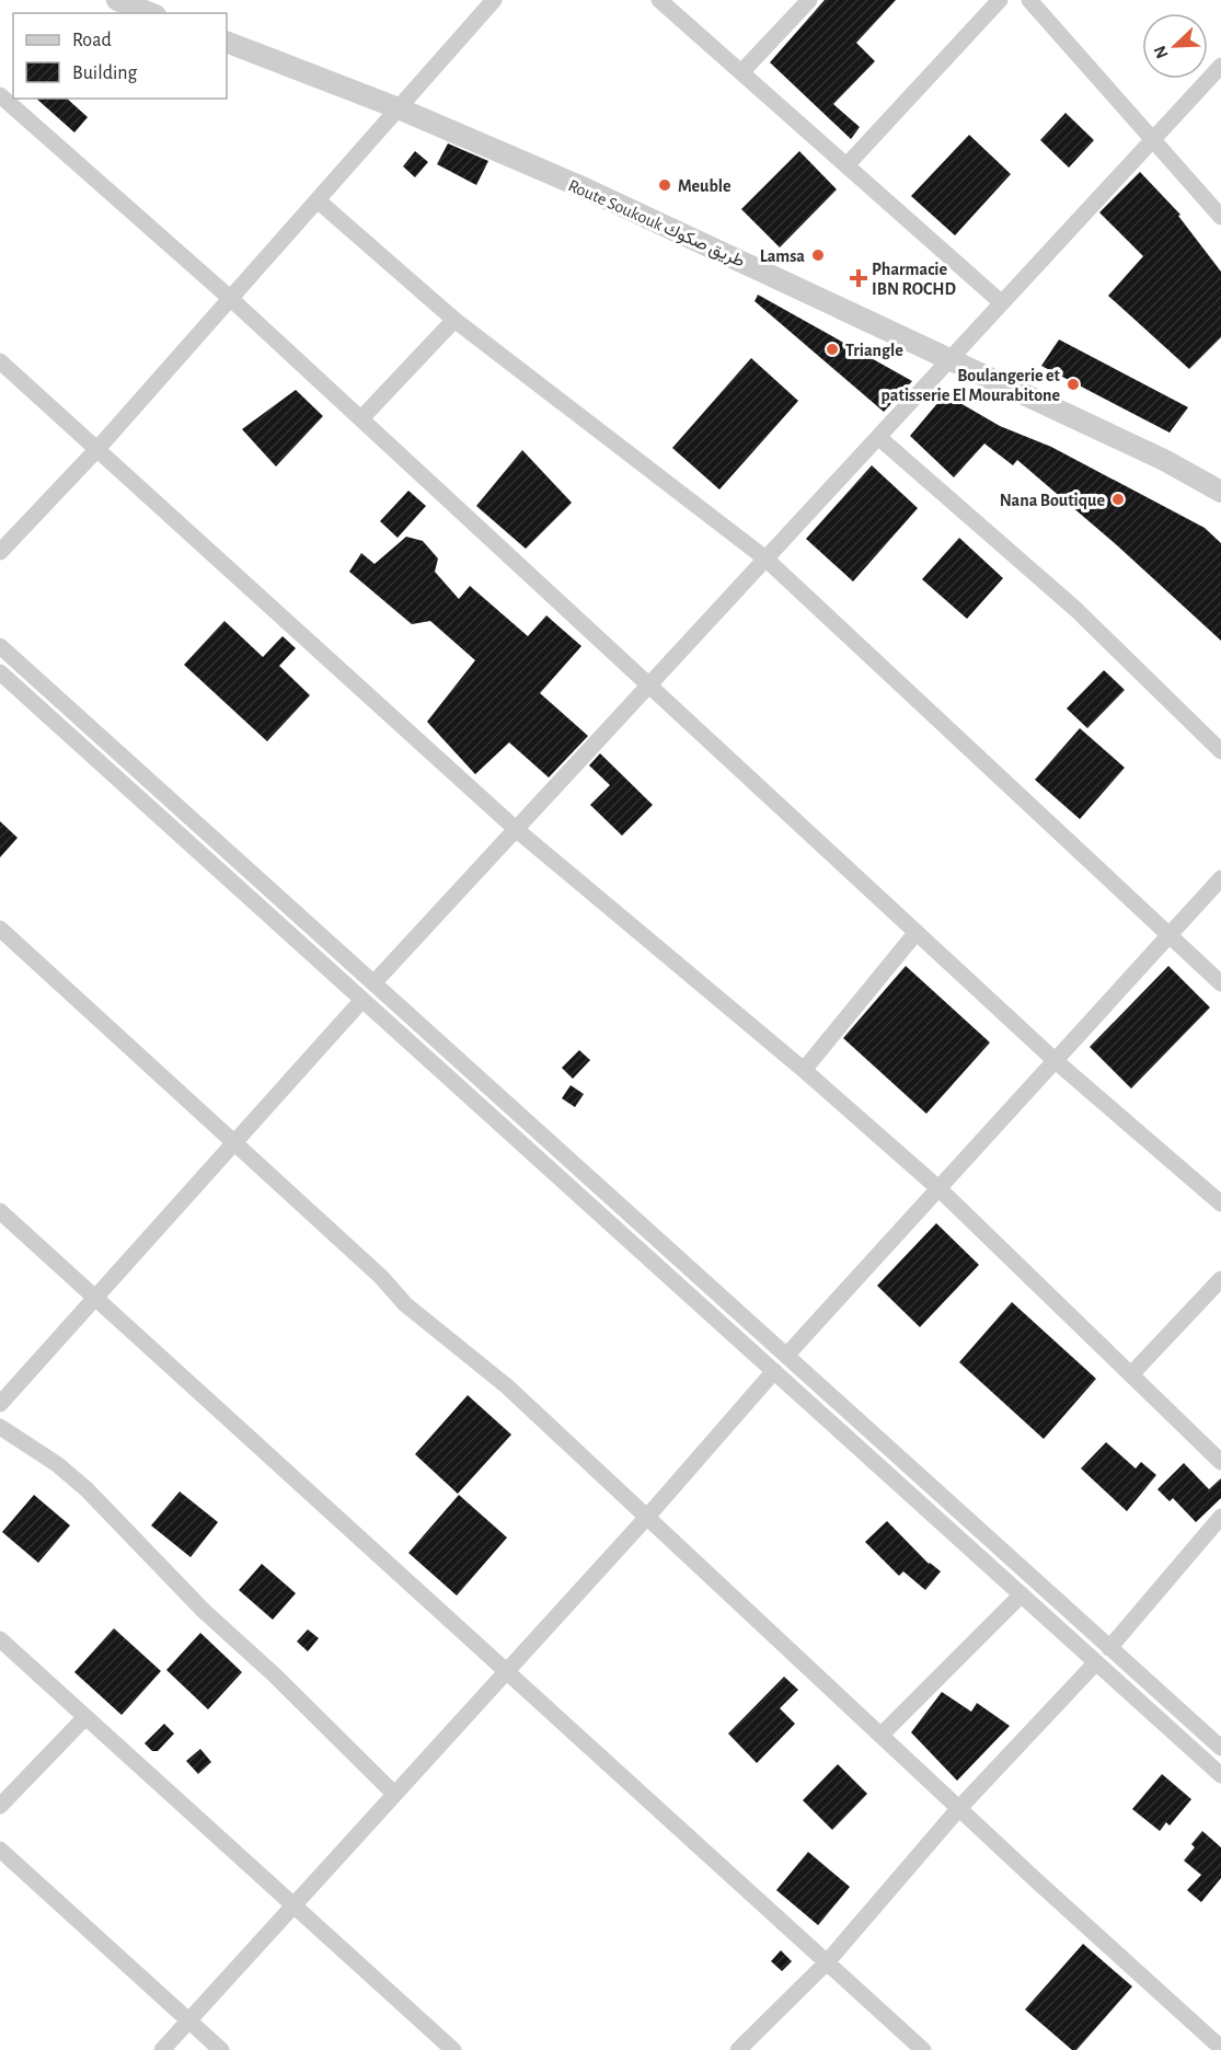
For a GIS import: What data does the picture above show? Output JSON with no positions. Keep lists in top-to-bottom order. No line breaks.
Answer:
{"streets":{"street":["Route Soukouk طريق صكوك"]},"places":{"other":["Meuble","Lamsa","Triangle","Boulangerie et patisserie El Mourabitone","Nana Boutique"],"health":["Pharmacie IBN ROCHD"]},"legend":["Road","Building"],"north":"bottom left"}
